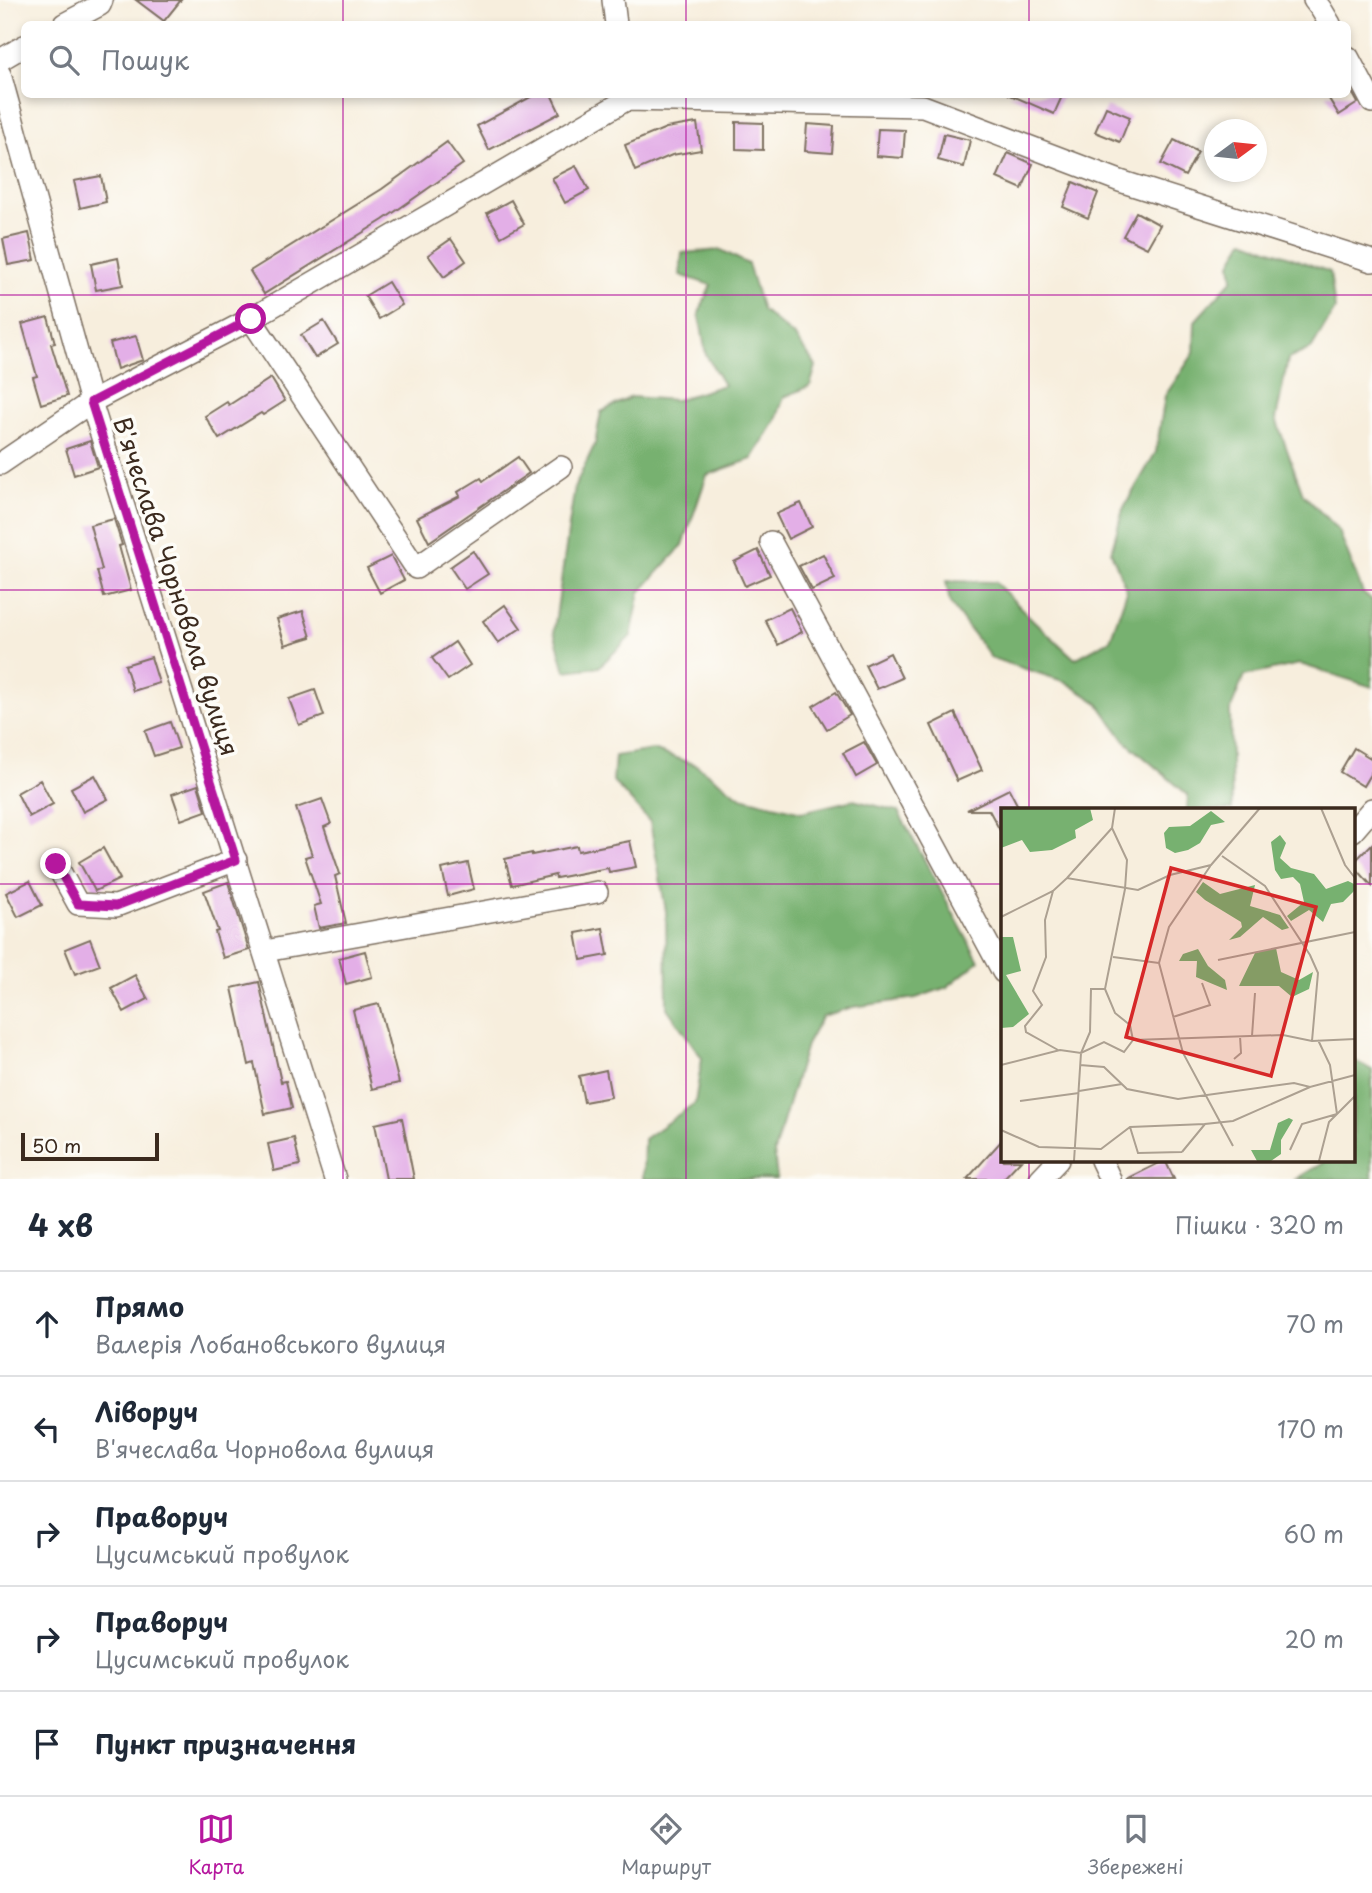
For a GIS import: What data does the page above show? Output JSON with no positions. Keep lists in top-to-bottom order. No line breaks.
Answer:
{"streets":{"street":["В'ячеслава Чорновола вулиця"]},"scale_bar":"50 m","north":"right","page":{"search":"Пошук","scale":"50 m","heading":["4 хв","Пішки · 320 m"],"list":[["Прямо","Валерія Лобановського вулиця","70 m"],["Ліворуч","В'ячеслава Чорновола вулиця","170 m"],["Праворуч","Цусимський провулок","60 m"],["Праворуч","Цусимський провулок","20 m"],"Пункт призначення"],"nav":["Карта","Маршрут","Збережені"]}}
